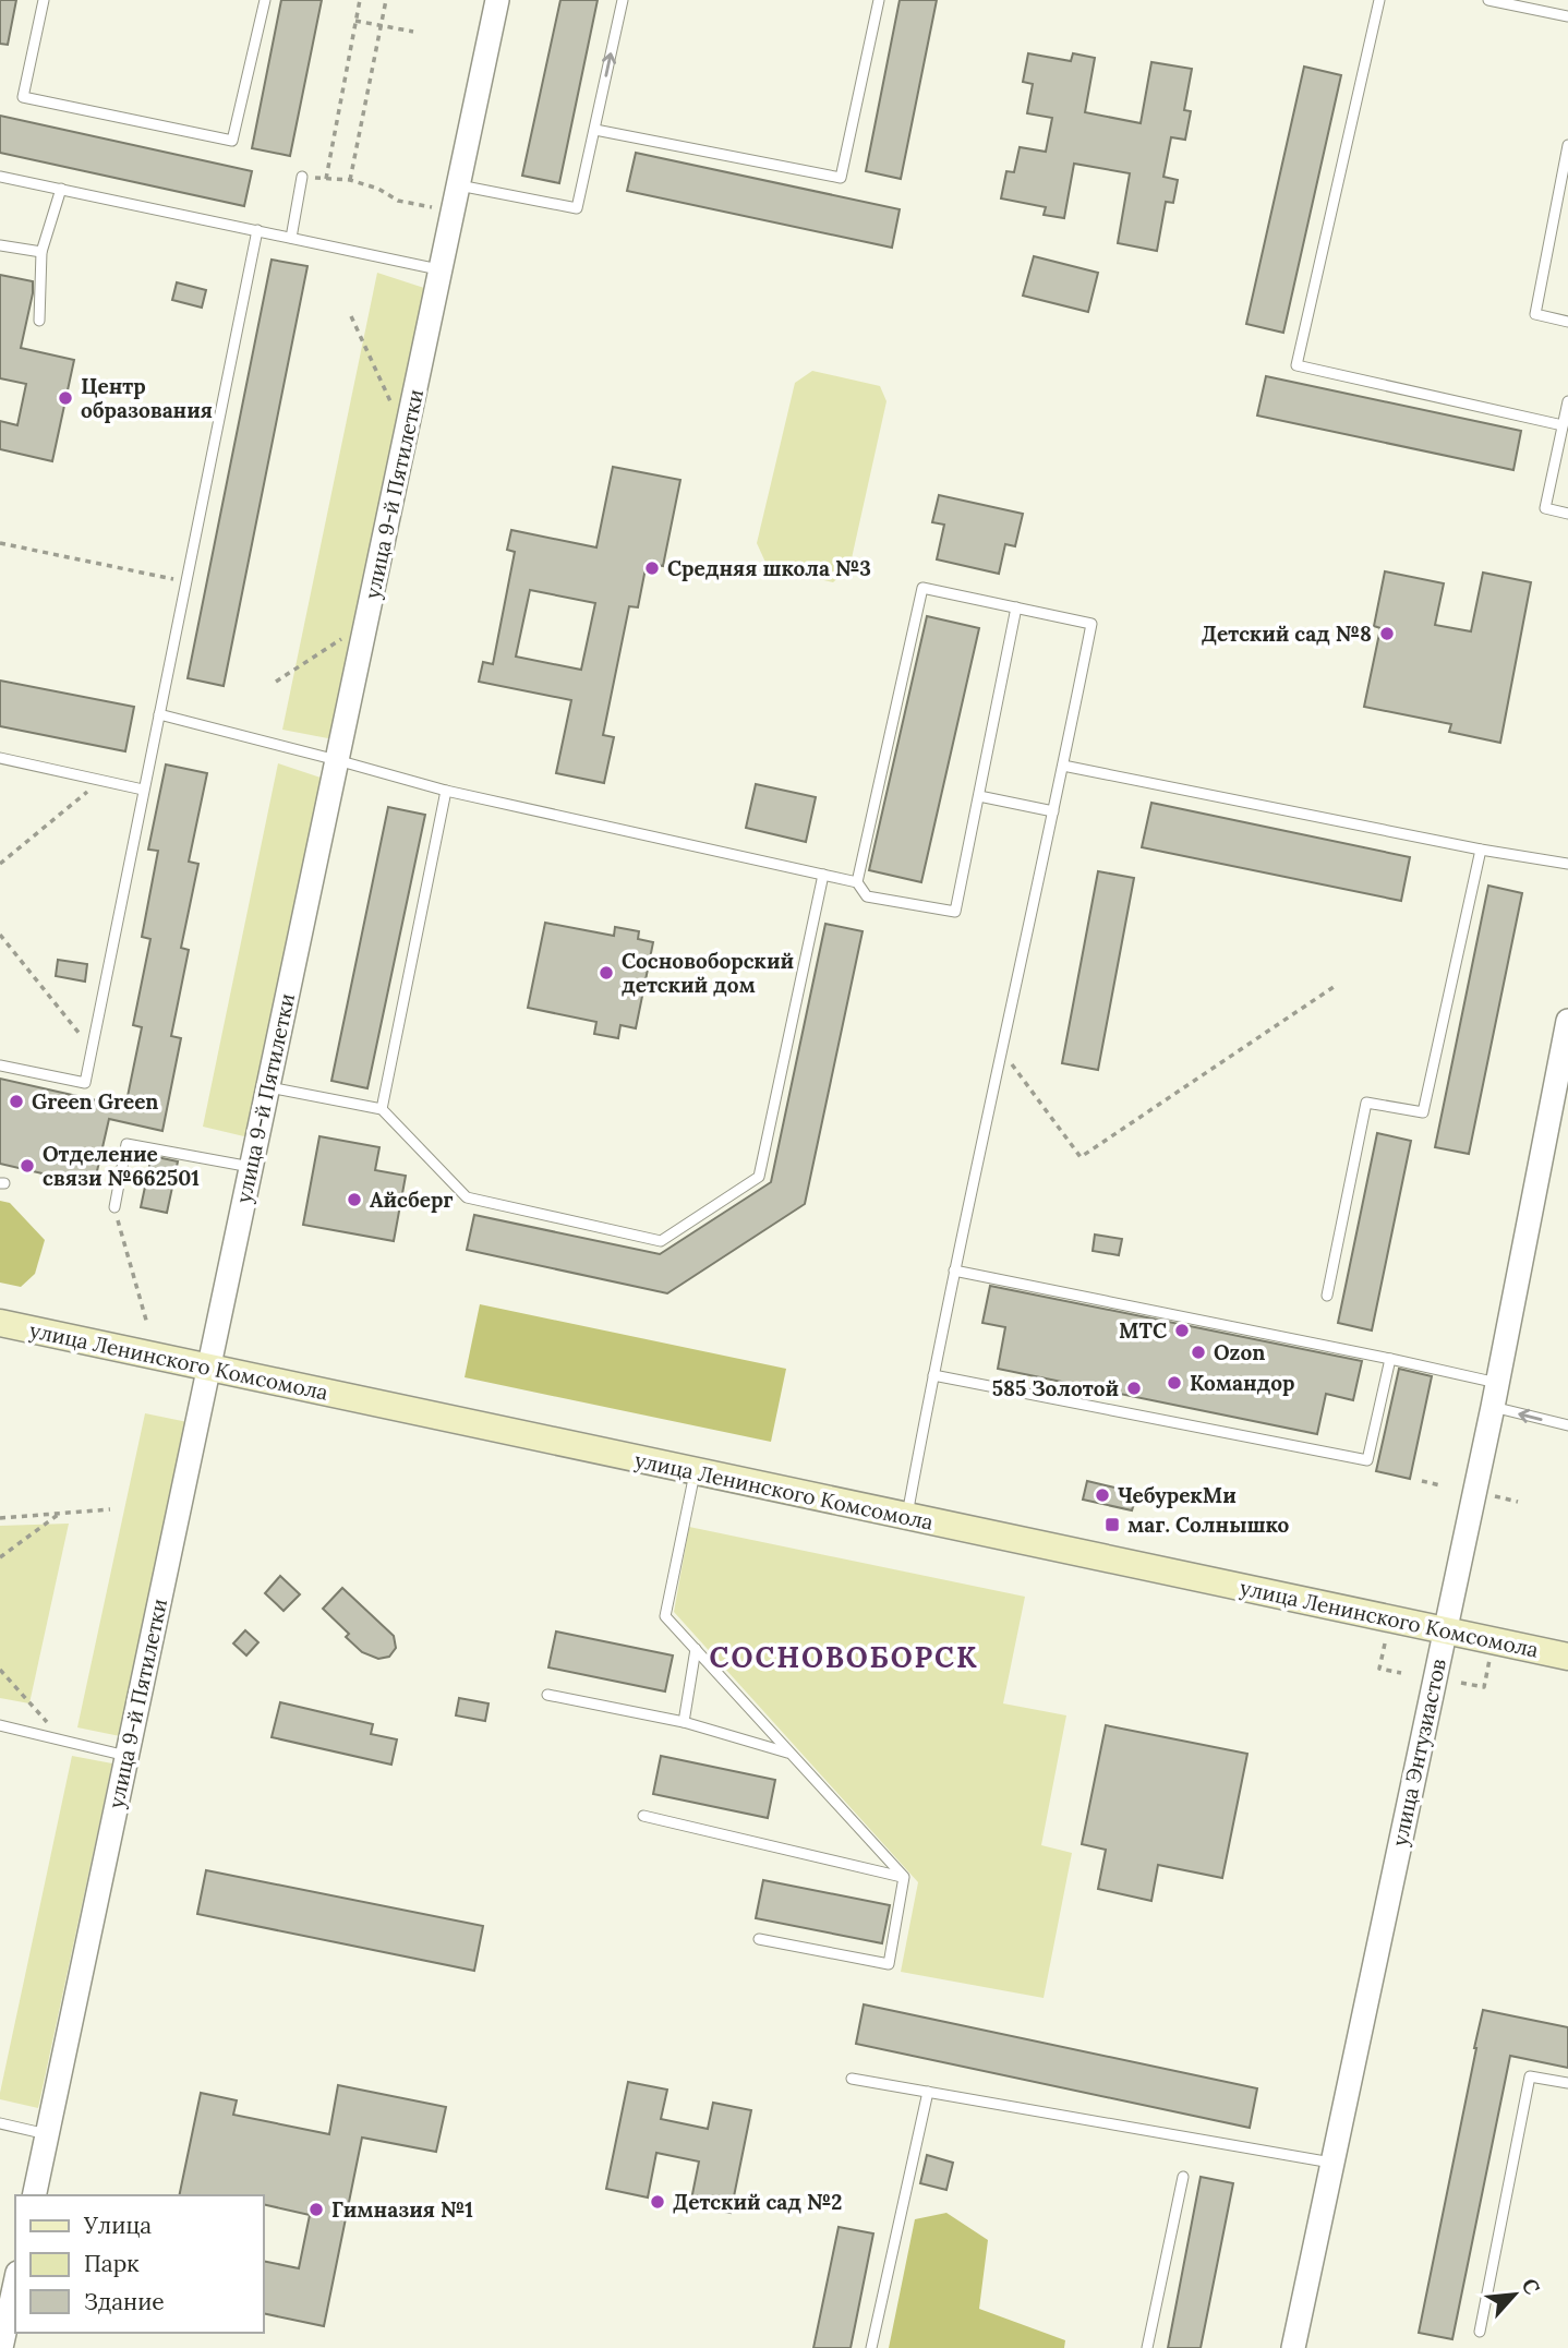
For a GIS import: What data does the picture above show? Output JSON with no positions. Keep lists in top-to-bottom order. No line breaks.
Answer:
{"streets":{"main road":["улица Ленинского Комсомола"],"street":["улица 9-й Пятилетки","улица Энтузиастов"]},"crossings":[["улица 9-й Пятилетки","улица Ленинского Комсомола"],["улица Ленинского Комсомола","улица Энтузиастов"]],"districts":["СОСНОВОБОРСК"],"places":{"other":["Центр образования","Средняя школа №3","Детский сад №8","Сосновоборский детский дом","Green Green","Отделение связи №662501","Айсберг","МТС","Ozon","Командор","585 Золотой","ЧебурекМи","Детский сад №2","Гимназия №1"],"transit":["маг. Солнышко"]},"legend":["Улица","Парк","Здание"],"north":"top right"}
